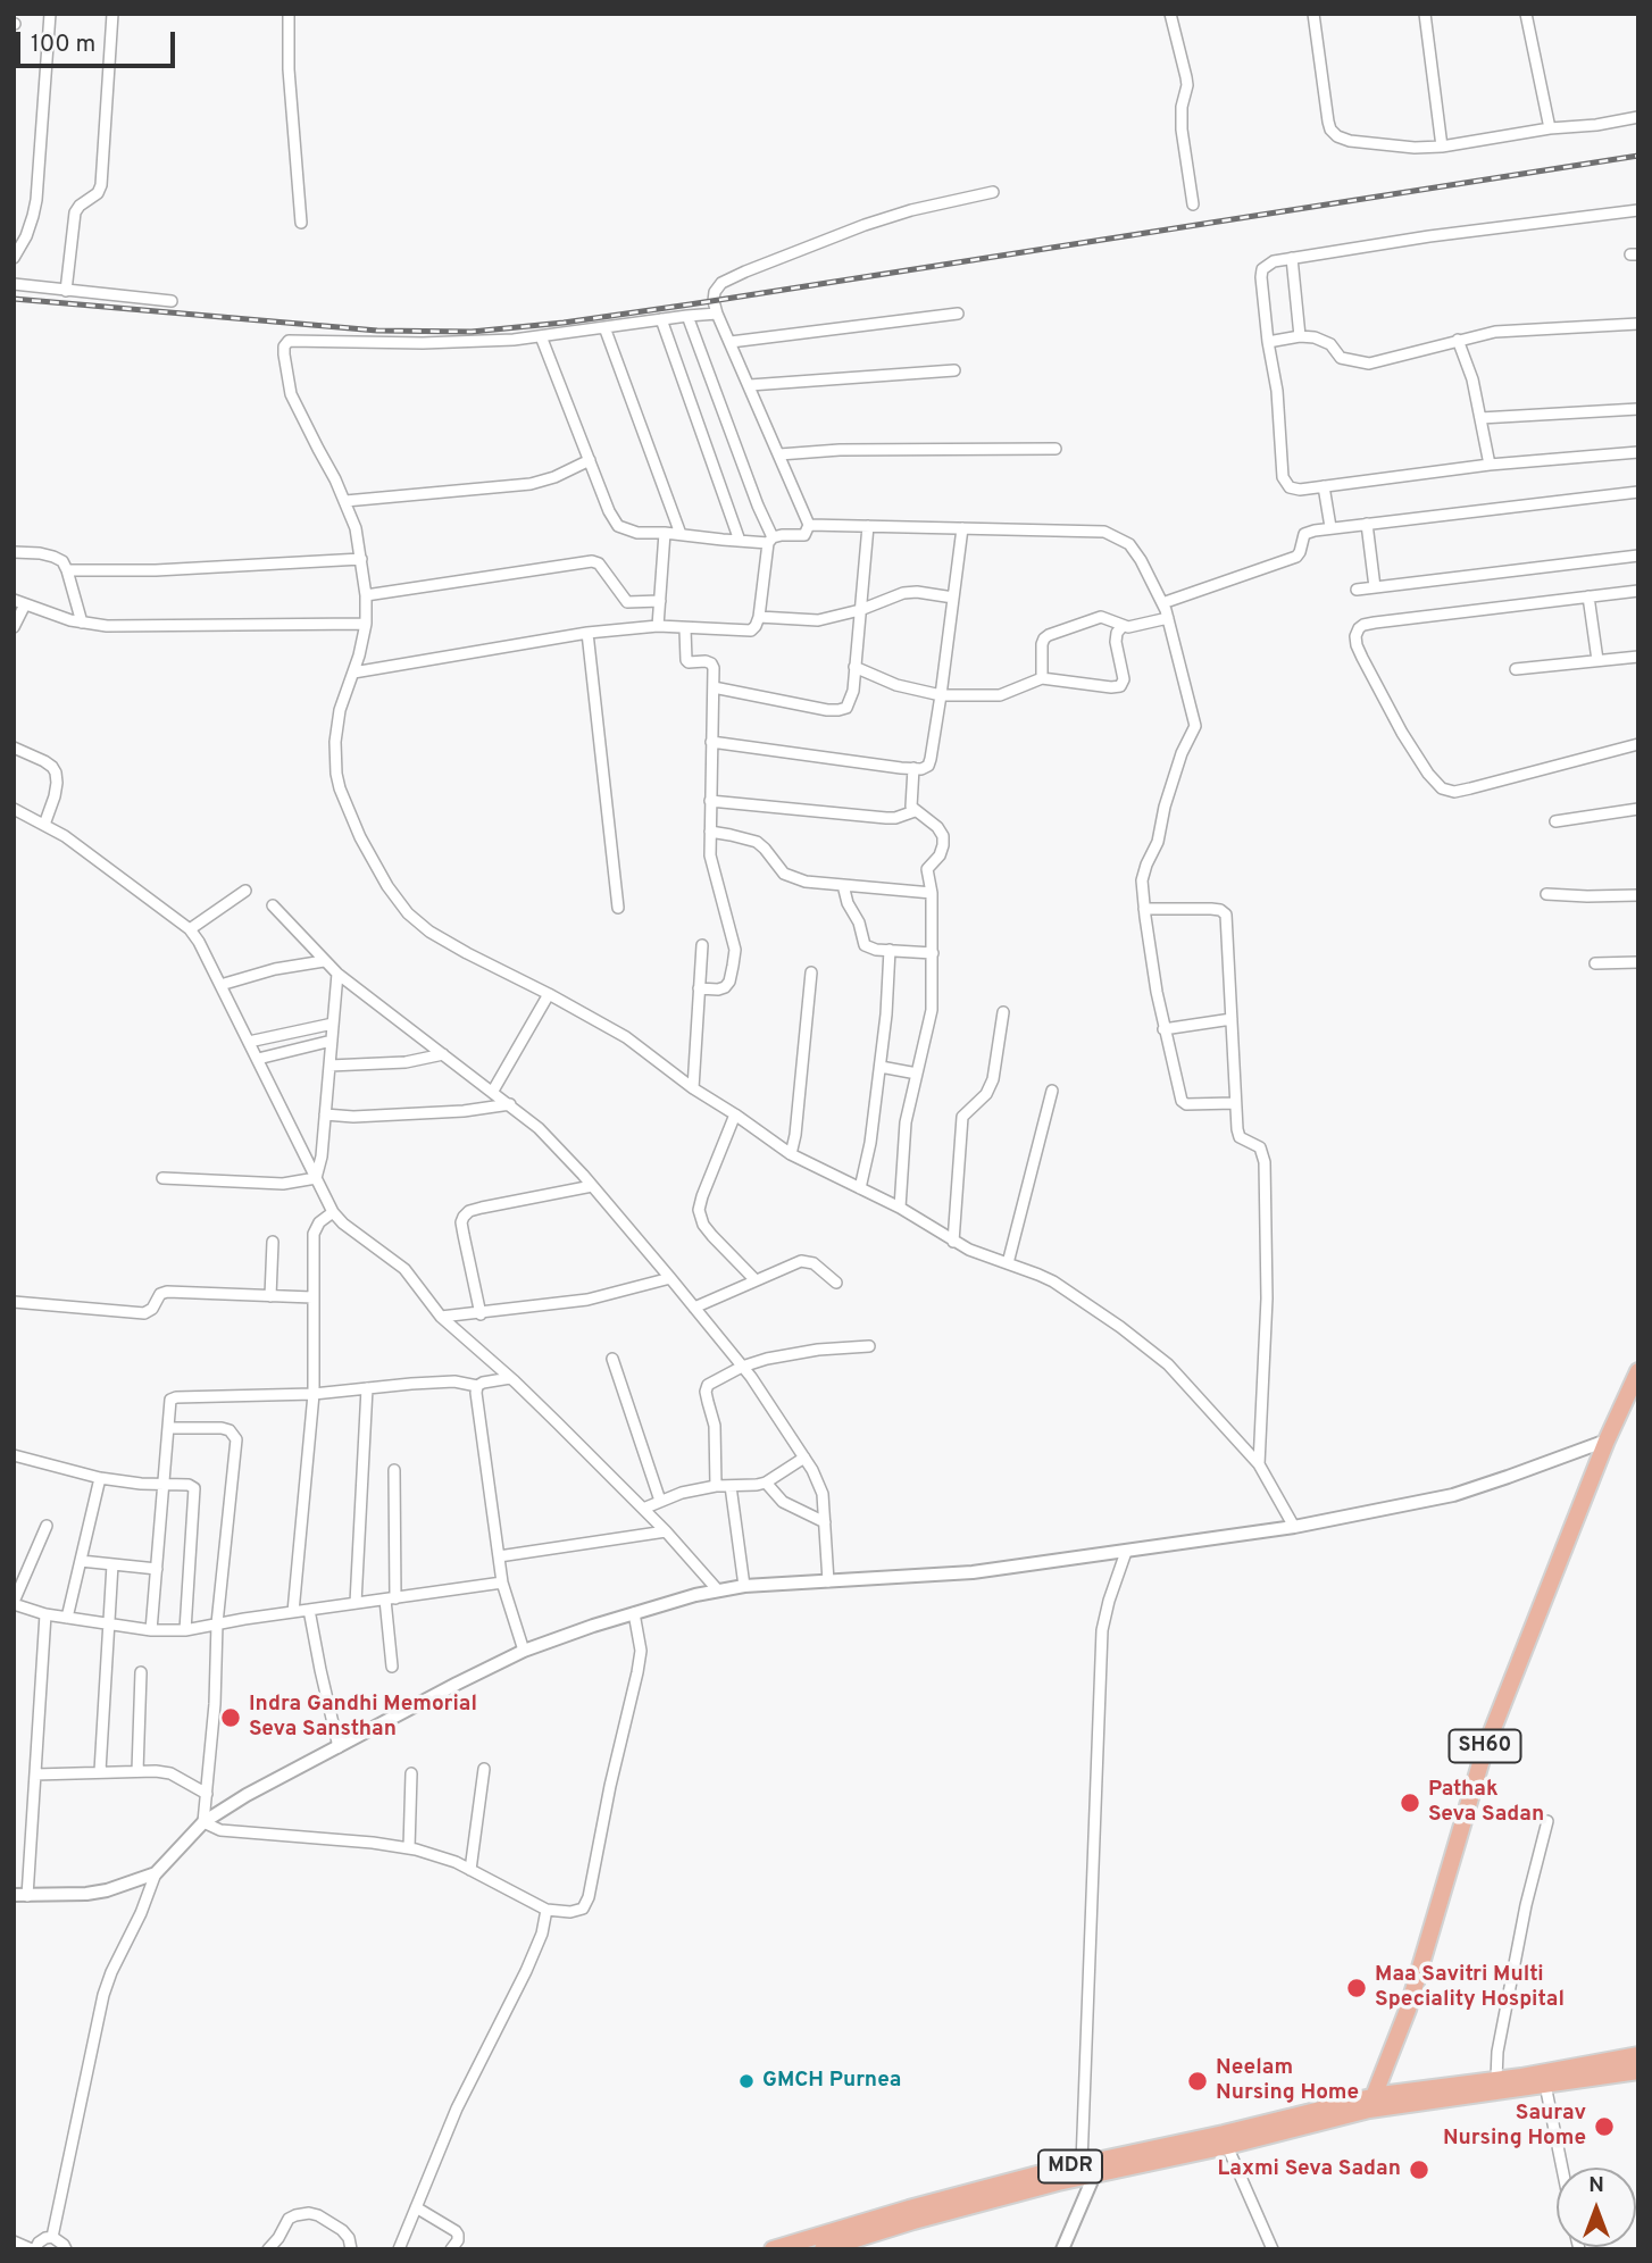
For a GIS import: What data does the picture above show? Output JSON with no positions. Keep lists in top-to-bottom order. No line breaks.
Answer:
{"streets":{"main road":["SH60","MDR"]},"crossings":[["SH60","MDR"]],"places":["Indra Gandhi Memorial Seva Sansthan","Pathak Seva Sadan","Maa Savitri Multi Speciality Hospital","GMCH Purnea","Neelam Nursing Home","Saurav Nursing Home","Laxmi Seva Sadan"],"scale_bar":"100 m","north":"top"}
